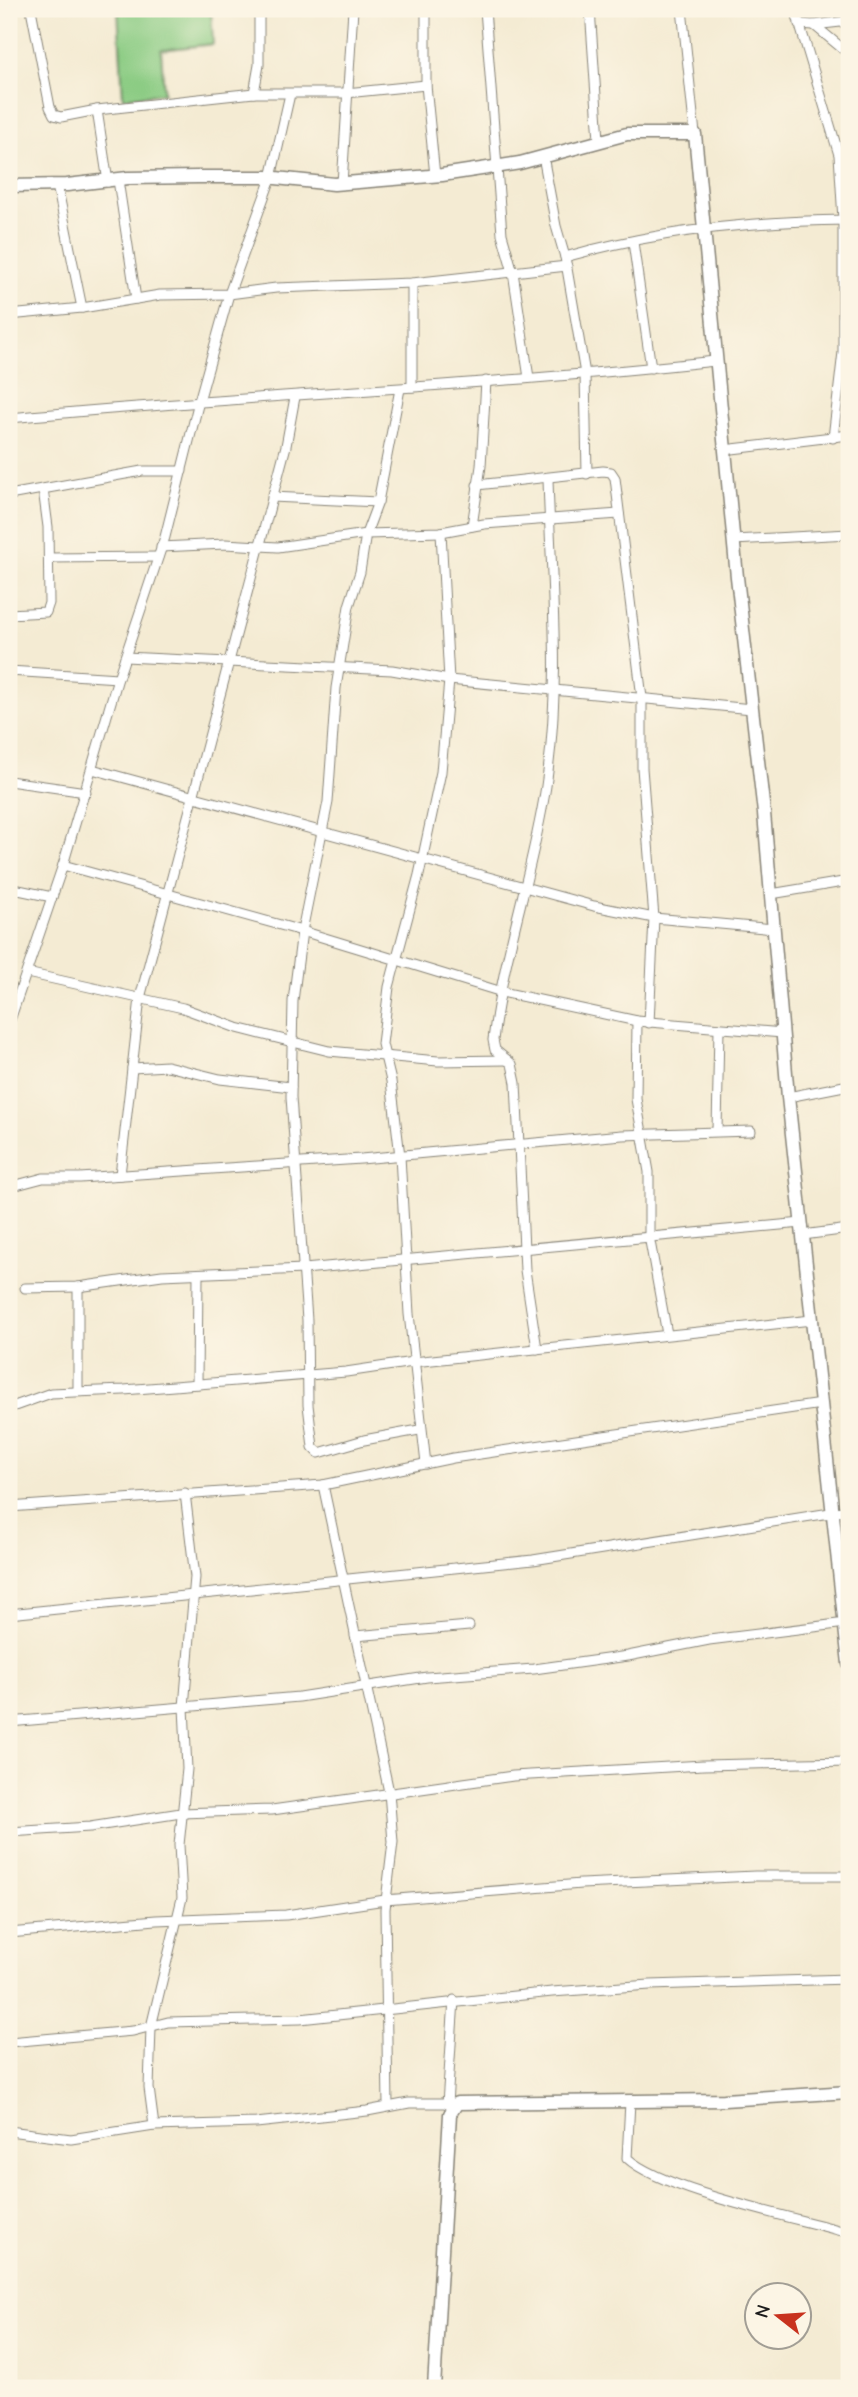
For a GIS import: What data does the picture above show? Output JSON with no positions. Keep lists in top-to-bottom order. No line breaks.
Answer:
{"north":"left"}
